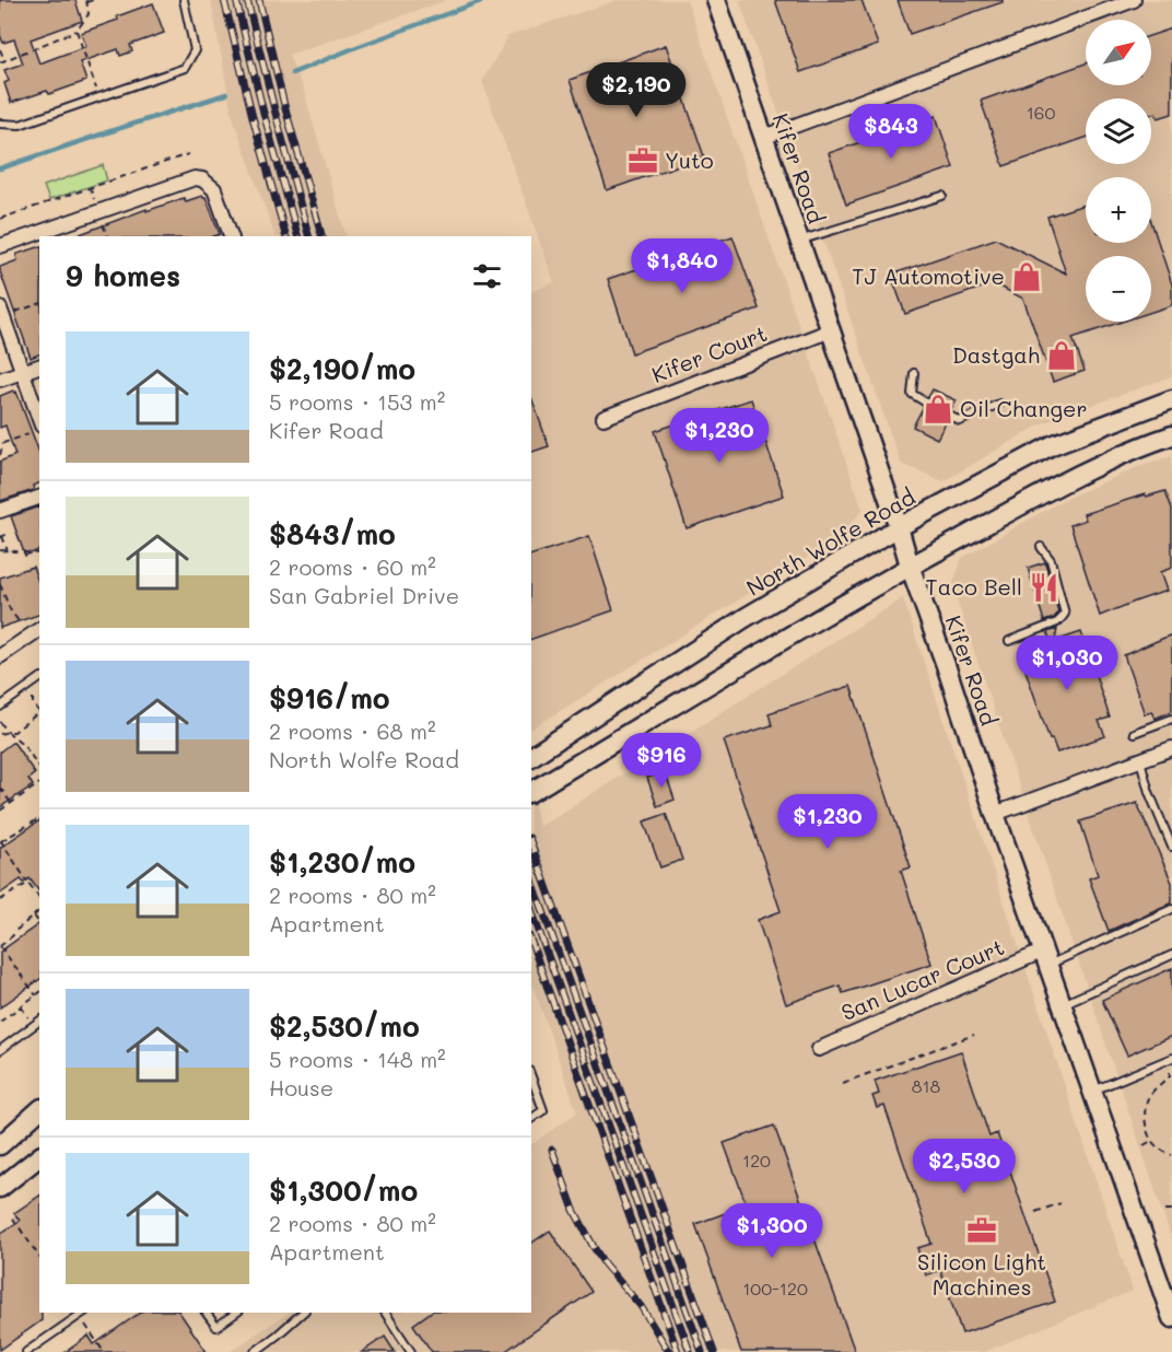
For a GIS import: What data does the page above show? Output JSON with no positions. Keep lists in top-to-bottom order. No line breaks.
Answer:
{"streets":{"main road":["Kifer Road","North Wolfe Road"],"street":["Kifer Court","San Lucar Court"]},"crossings":[["Kifer Road","Kifer Court"],["Kifer Road","North Wolfe Road"],["Kifer Road","San Lucar Court"]],"places":{"office":["Yuto","Silicon Light Machines"],"shop":["TJ Automotive","Dastgah","Oil Changer"],"restaurant":["Taco Bell"]},"house_numbers":["160","818","120","100-120"],"north":"top right","page":{"map_buttons":["+","−"],"price":["$2,190","$843","$1,840","$1,230","$1,030","$916","$1,230","$2,530","$1,300"],"heading":"9 homes","list":[{"name":"$2,190/mo","note":"5 rooms · 153 m² · Kifer Road"},{"name":"$843/mo","note":"2 rooms · 60 m² · San Gabriel Drive"},{"name":"$916/mo","note":"2 rooms · 68 m² · North Wolfe Road"},{"name":"$1,230/mo","note":"2 rooms · 80 m² · Apartment"},{"name":"$2,530/mo","note":"5 rooms · 148 m² · House"},{"name":"$1,300/mo","note":"2 rooms · 80 m² · Apartment"}]}}
